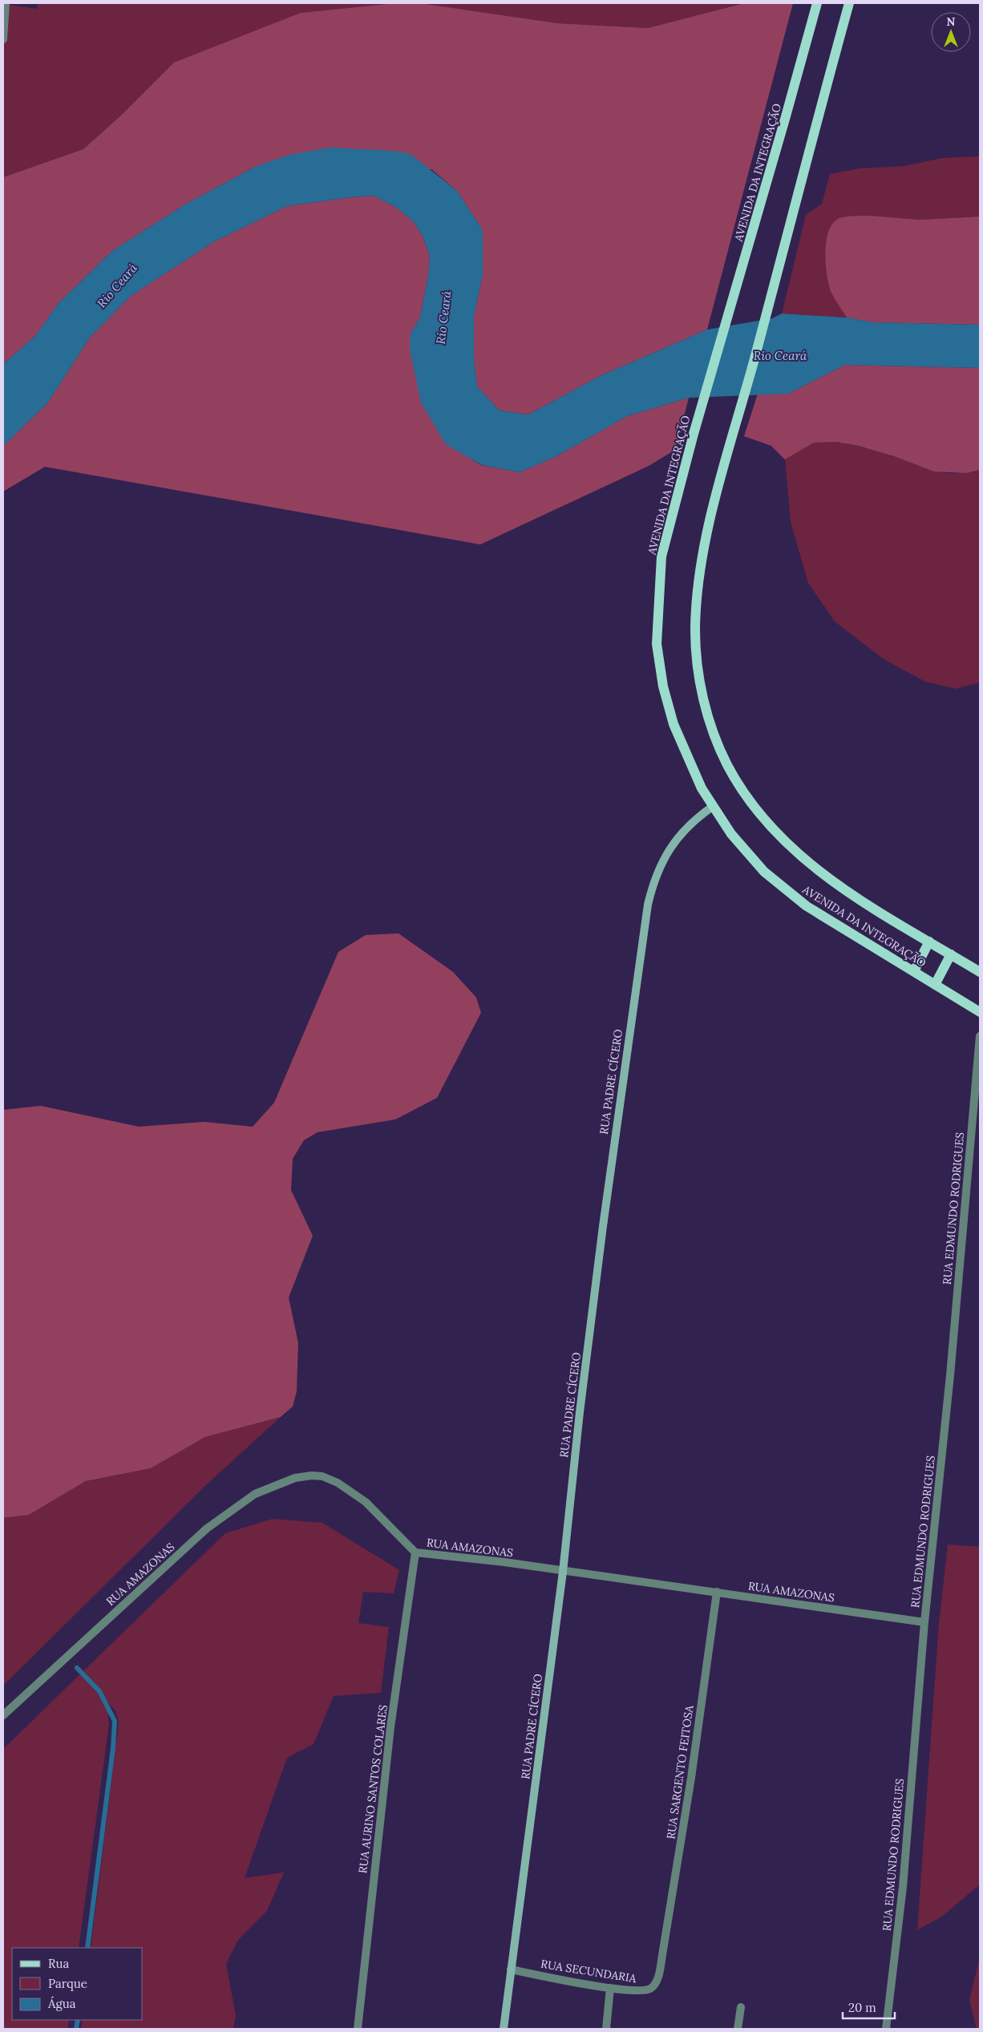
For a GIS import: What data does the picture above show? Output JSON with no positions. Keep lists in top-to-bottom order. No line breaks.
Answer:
{"streets":{"main road":["AVENIDA DA INTEGRAÇÃO"],"street":["RUA PADRE CÍCERO","RUA EDMUNDO RODRIGUES","RUA AMAZONAS","RUA SARGENTO FEITOSA","RUA AURINO SANTOS COLARES","RUA SECUNDARIA"]},"crossings":[["AVENIDA DA INTEGRAÇÃO","RUA PADRE CÍCERO"],["RUA PADRE CÍCERO","RUA AMAZONAS"],["RUA PADRE CÍCERO","RUA SECUNDARIA"],["RUA EDMUNDO RODRIGUES","RUA AMAZONAS"],["RUA AMAZONAS","RUA SARGENTO FEITOSA"],["RUA AMAZONAS","RUA AURINO SANTOS COLARES"],["RUA SARGENTO FEITOSA","RUA SECUNDARIA"]],"water":["Rio Ceará"],"legend":["Rua","Parque","Água"],"scale_bar":"20 m","north":"top"}
